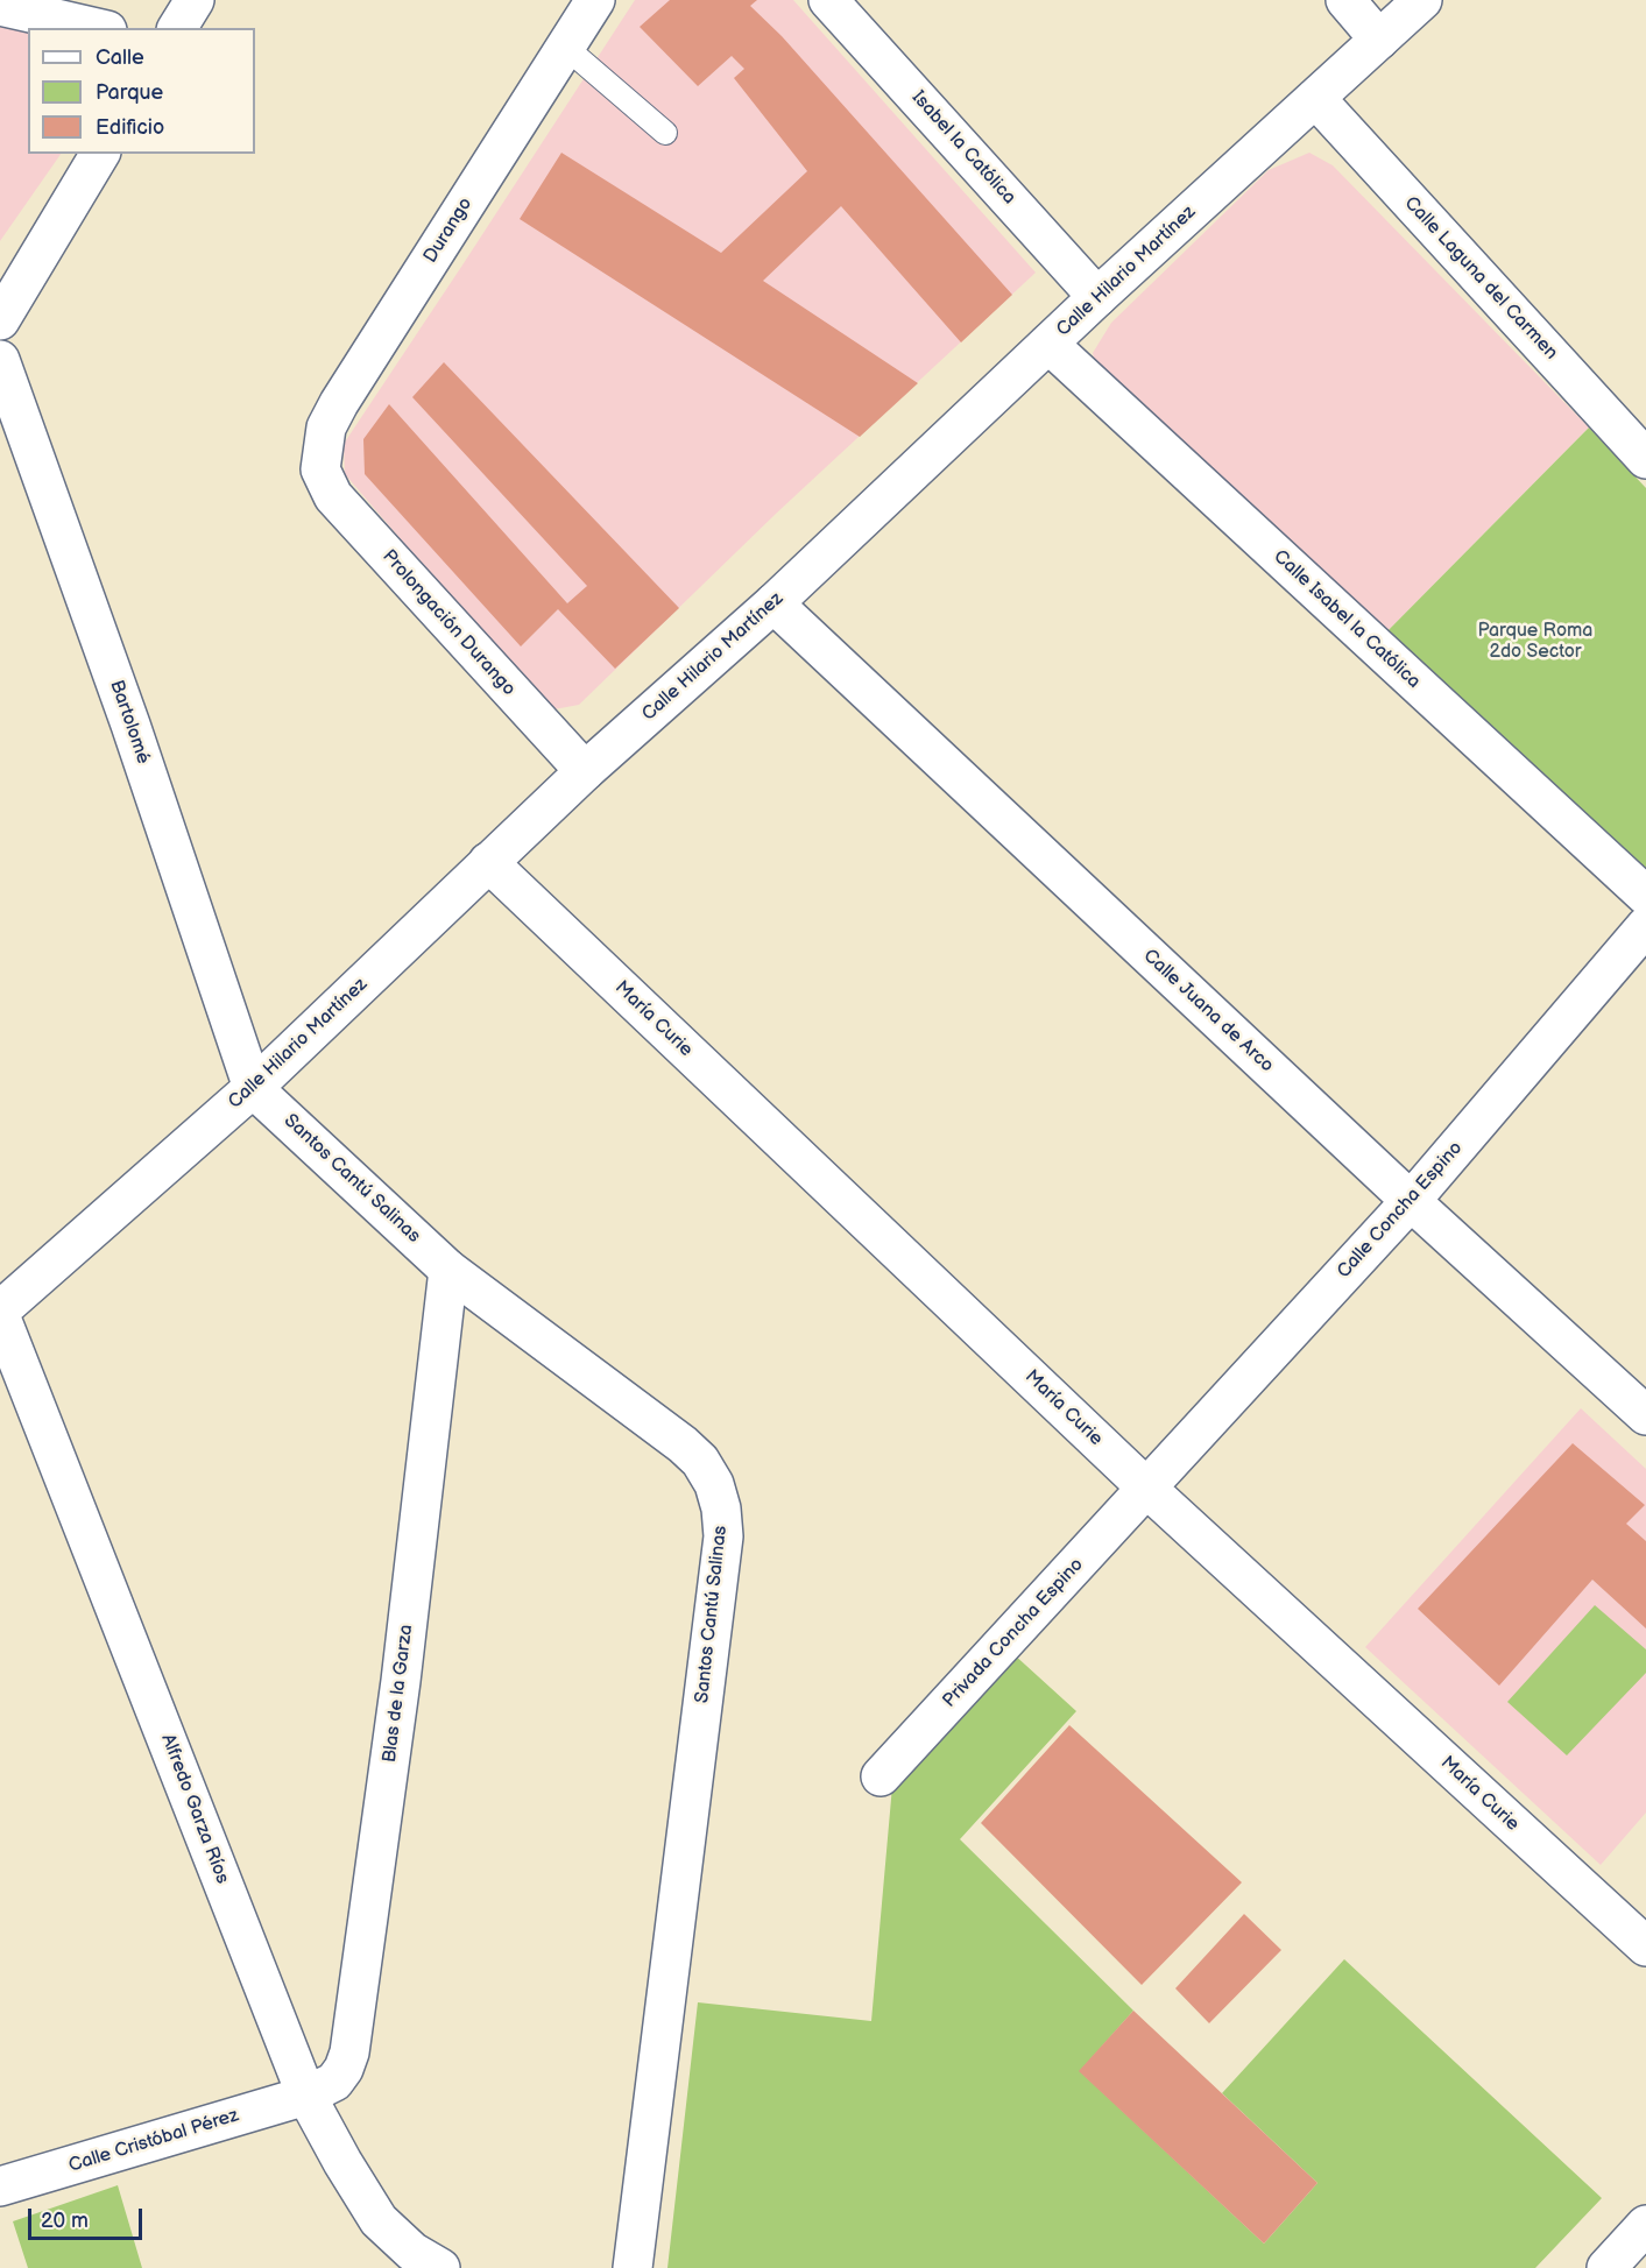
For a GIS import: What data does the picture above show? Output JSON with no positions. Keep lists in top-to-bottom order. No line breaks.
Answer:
{"streets":{"street":["Isabel la Católica","Durango","Calle Hilario Martínez","Calle Laguna del Carmen","Calle Isabel la Católica","Prolongación Durango","Bartolomé","Calle Juana de Arco","María Curie","Santos Cantú Salinas","Calle Concha Espino","Privada Concha Espino","Blas de la Garza","Alfredo Garza Ríos","Calle Cristóbal Pérez"]},"crossings":[["Isabel la Católica","Calle Hilario Martínez"],["Durango","Prolongación Durango"],["Calle Hilario Martínez","Calle Laguna del Carmen"],["Calle Hilario Martínez","Calle Isabel la Católica"],["Calle Hilario Martínez","Prolongación Durango"],["Calle Hilario Martínez","Bartolomé"],["Calle Hilario Martínez","Calle Juana de Arco"],["Calle Hilario Martínez","María Curie"],["Calle Hilario Martínez","Santos Cantú Salinas"],["Calle Hilario Martínez","Alfredo Garza Ríos"],["Bartolomé","Santos Cantú Salinas"],["Calle Juana de Arco","Calle Concha Espino"],["María Curie","Calle Concha Espino"],["María Curie","Privada Concha Espino"],["Santos Cantú Salinas","Blas de la Garza"],["Calle Concha Espino","Privada Concha Espino"],["Blas de la Garza","Alfredo Garza Ríos"],["Blas de la Garza","Calle Cristóbal Pérez"],["Alfredo Garza Ríos","Calle Cristóbal Pérez"]],"parks":["Parque Roma 2do Sector"],"legend":["Calle","Parque","Edificio"],"scale_bar":"20 m"}
